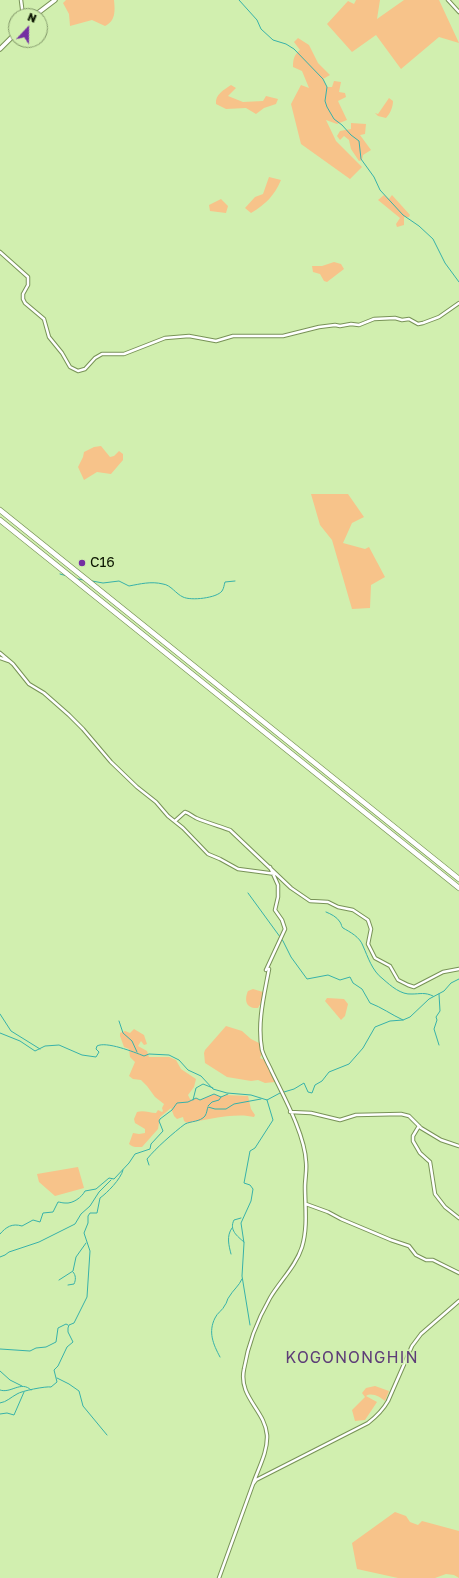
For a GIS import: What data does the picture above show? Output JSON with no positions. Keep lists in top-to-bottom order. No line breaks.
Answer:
{"districts":["KOGONONGHIN"],"places":["C16"],"north":"top"}
